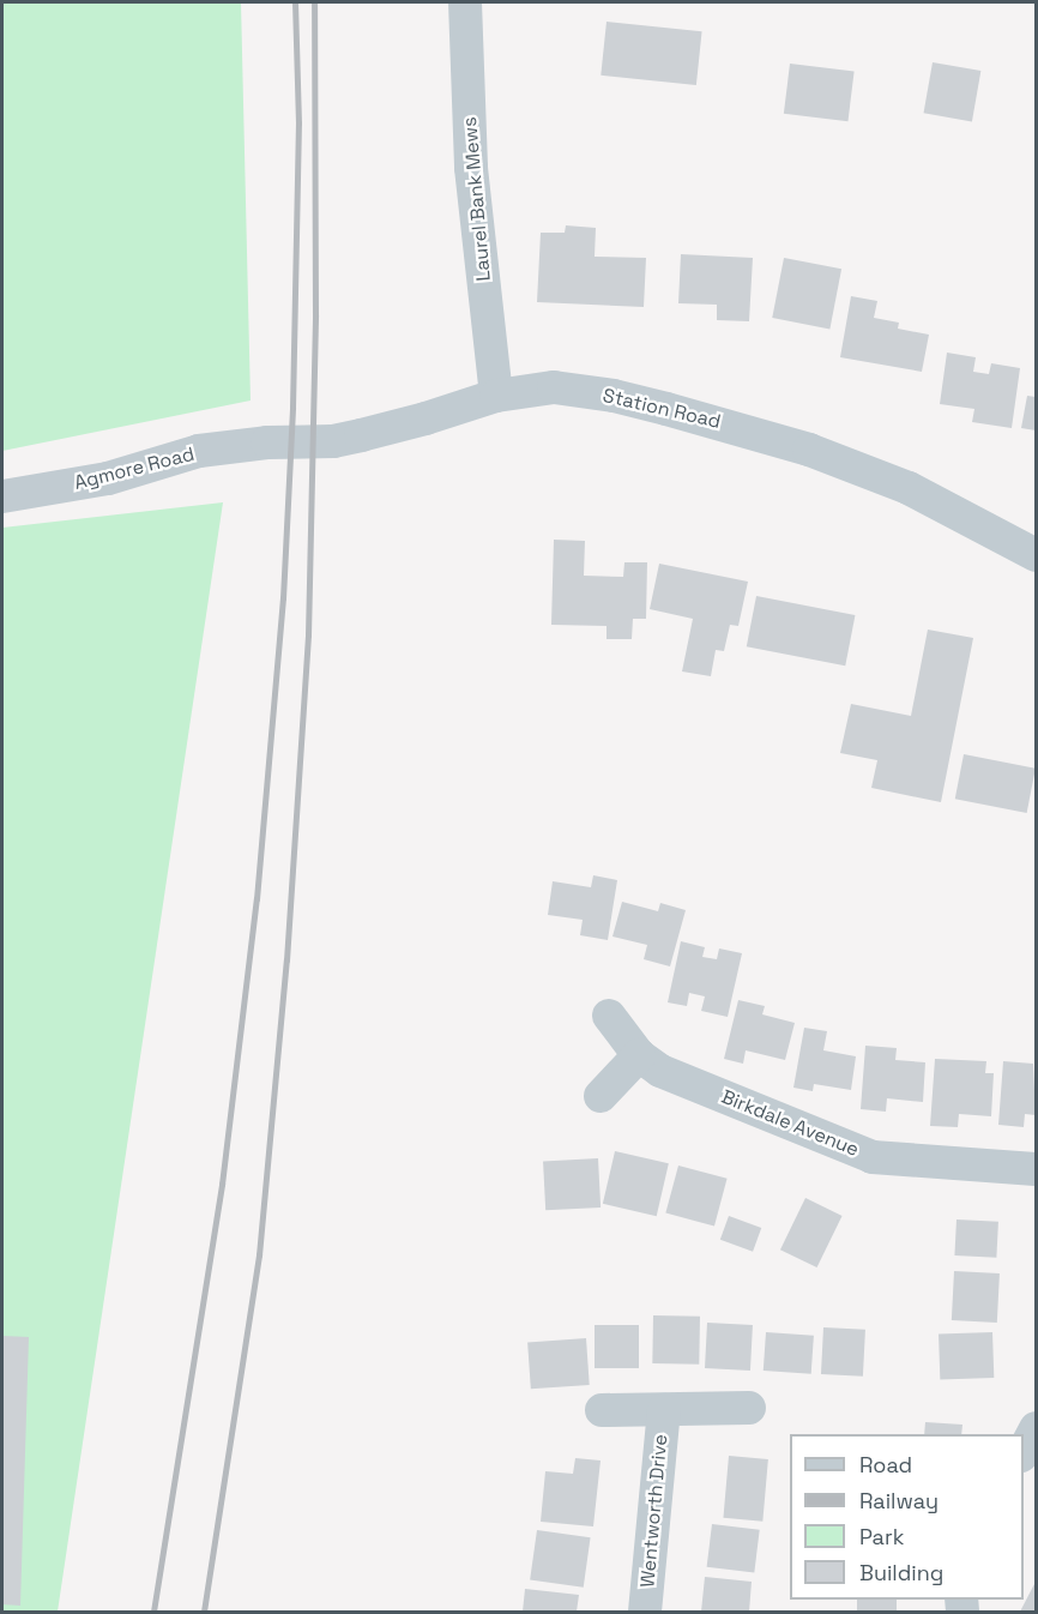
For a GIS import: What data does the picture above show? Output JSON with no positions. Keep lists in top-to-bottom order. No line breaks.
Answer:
{"streets":{"street":["Laurel Bank Mews","Station Road","Agmore Road","Birkdale Avenue","Wentworth Drive"]},"crossings":[["Laurel Bank Mews","Station Road"],["Station Road","Agmore Road"]],"legend":["Road","Railway","Park","Building"]}
